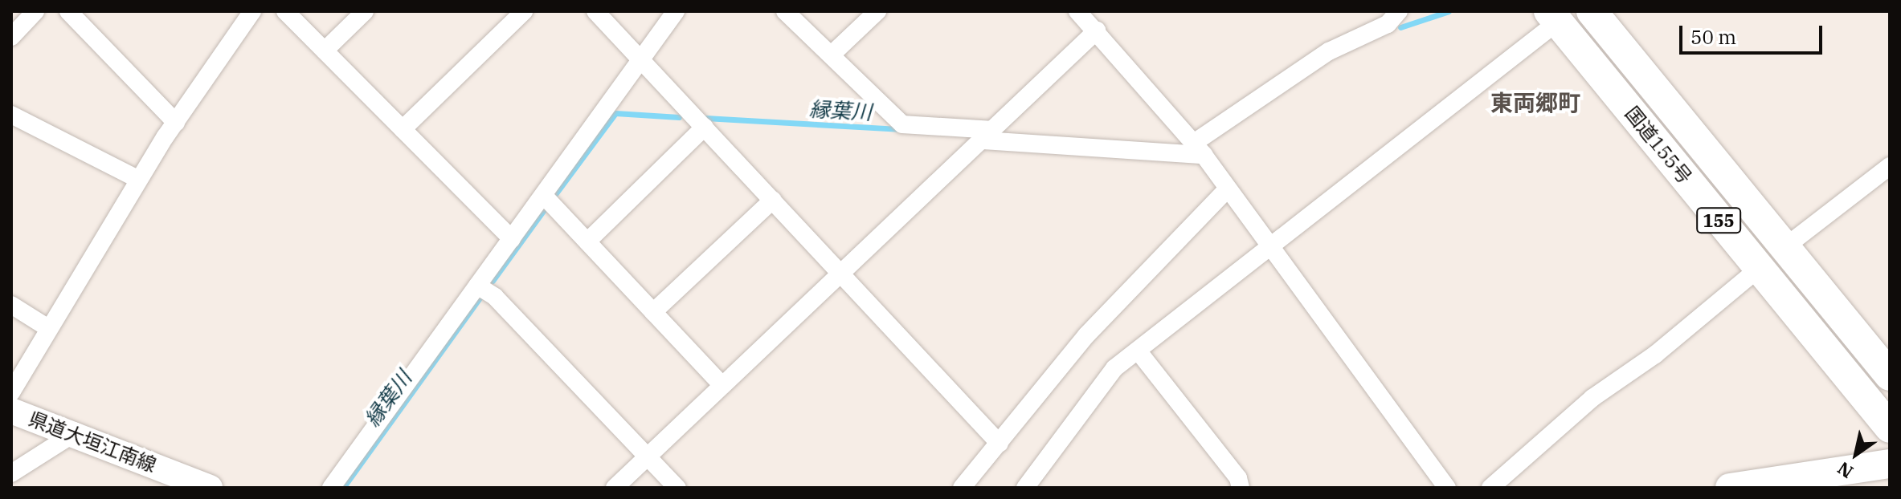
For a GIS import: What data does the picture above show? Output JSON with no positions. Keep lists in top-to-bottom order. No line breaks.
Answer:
{"streets":{"highway":["国道155号","155"],"main road":["県道大垣江南線"]},"districts":["東両郷町"],"water":["縁葉川"],"scale_bar":"50 m","north":"bottom left"}
